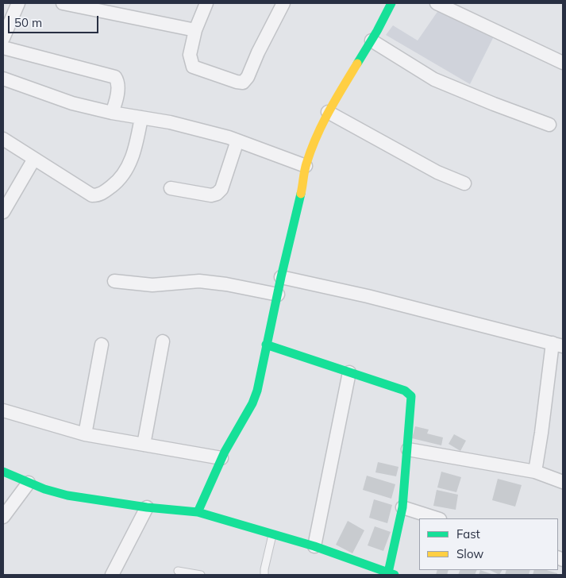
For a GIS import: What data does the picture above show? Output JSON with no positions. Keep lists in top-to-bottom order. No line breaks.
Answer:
{"legend":["Fast","Slow"],"scale_bar":"50 m"}
